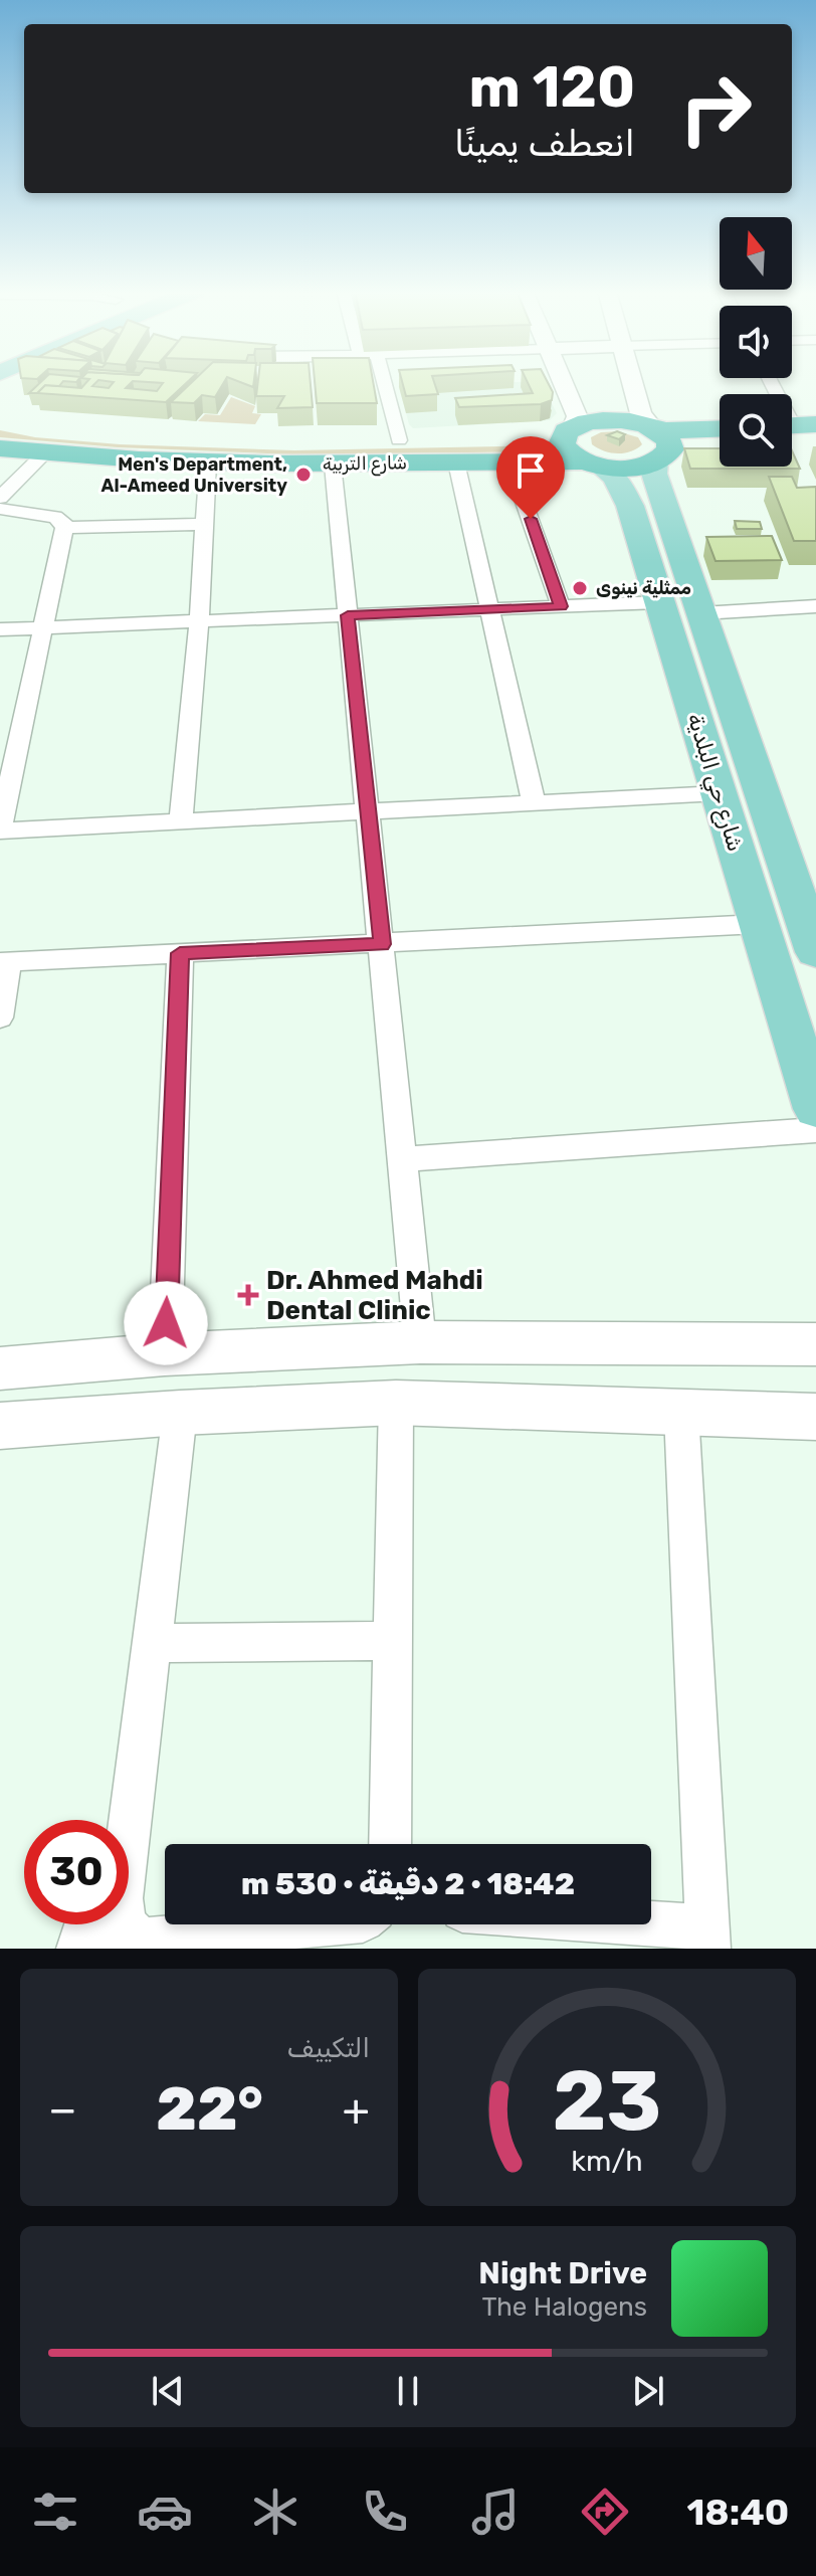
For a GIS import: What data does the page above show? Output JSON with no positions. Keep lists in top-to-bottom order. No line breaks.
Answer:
{"streets":{"highway":["شارع التربية"],"main road":["شارع حي البلدية"]},"crossings":[["شارع التربية","شارع حي البلدية"]],"places":{"other":["Men's Department, Al-Ameed University","ممثلية نينوى"],"health":["Dr. Ahmed Mahdi Dental Clinic"]},"north":"top","page":{"turn":["120 m","انعطف يمينًا"],"limit":"30","trip":"18:42 · 2 دقيقة · 530 m","tile":"التكييف","heat":["−","22°","+"],"song":["Night Drive","The Halogens"],"tabs":"18:40","gauge":["23","km/h"]}}
